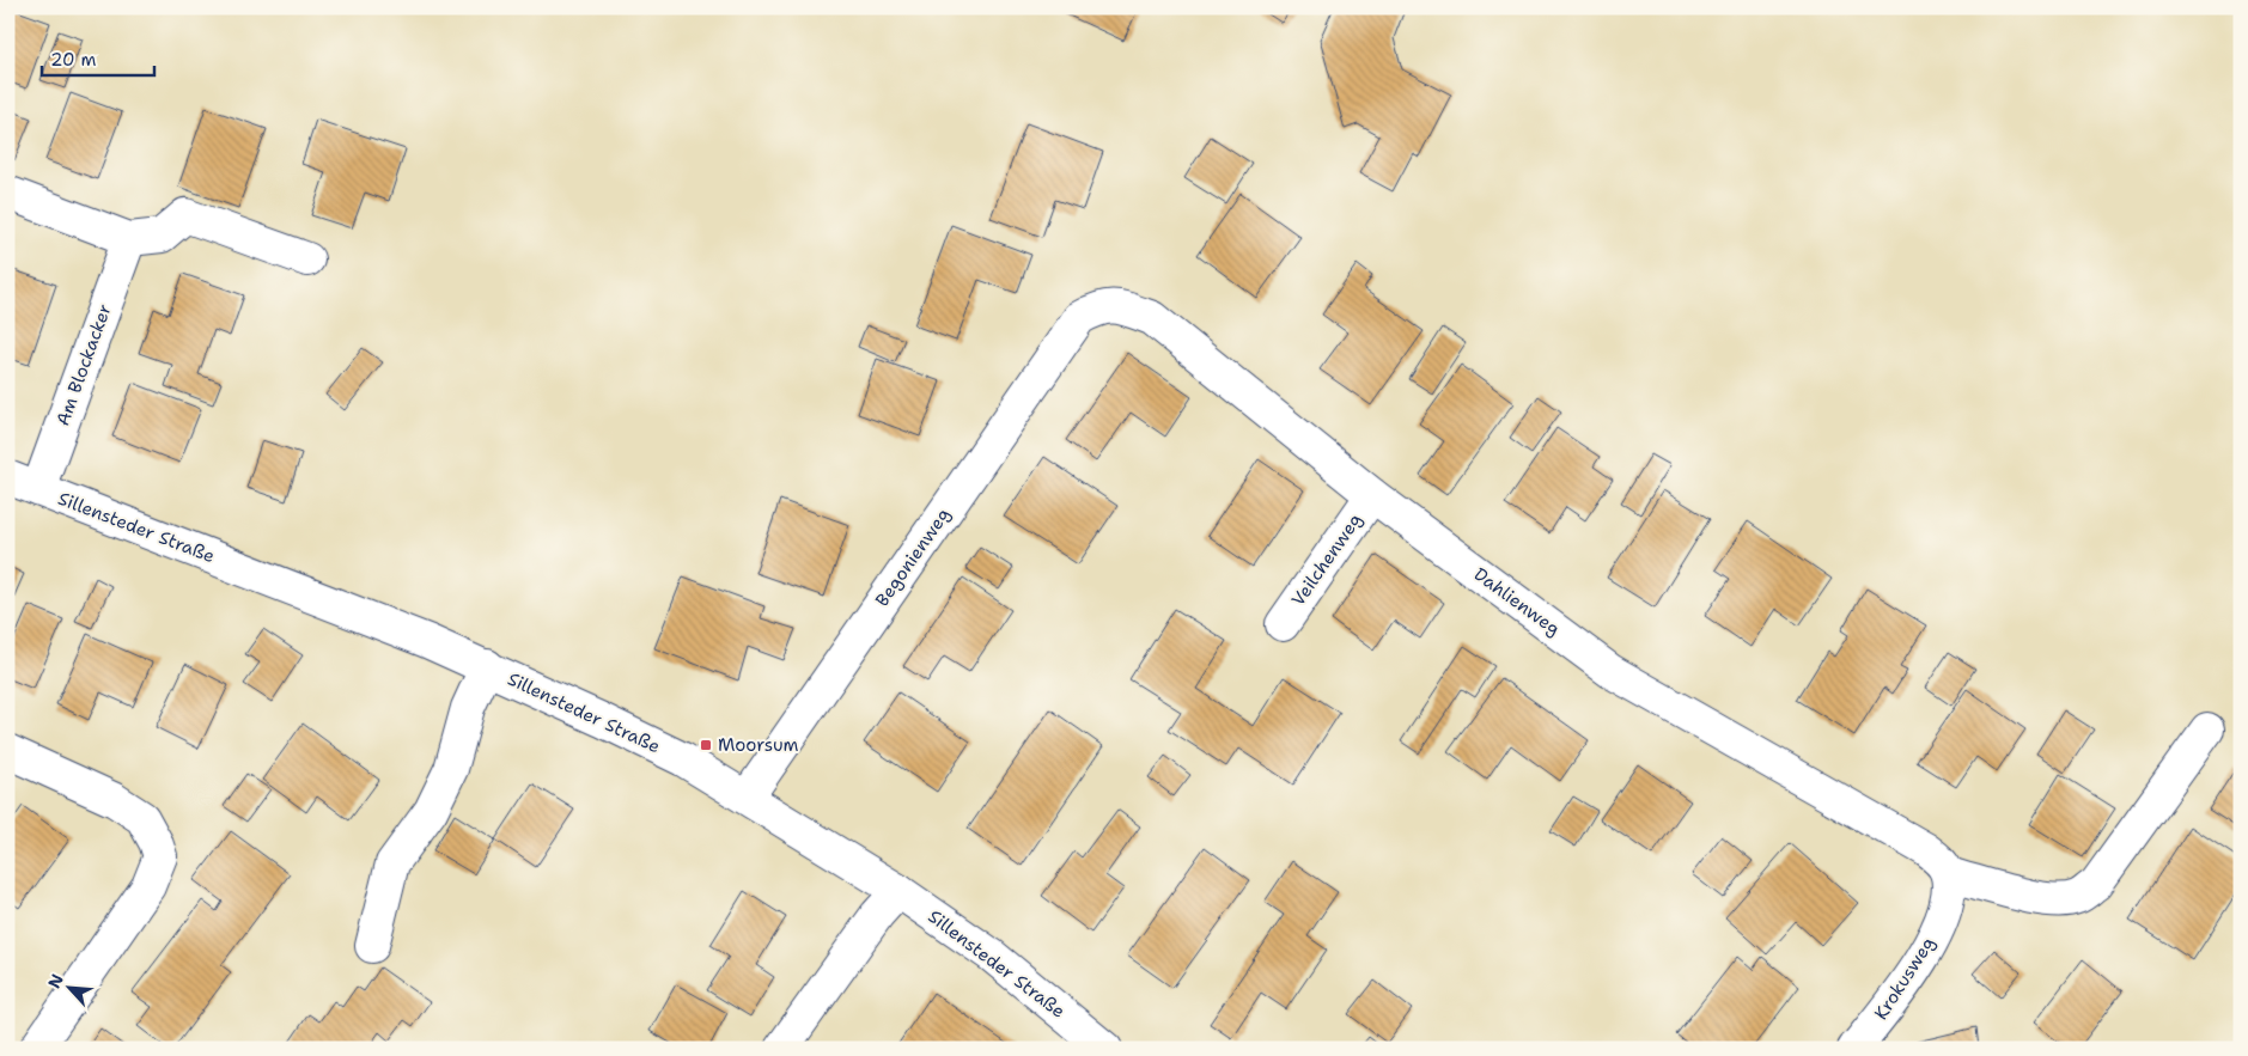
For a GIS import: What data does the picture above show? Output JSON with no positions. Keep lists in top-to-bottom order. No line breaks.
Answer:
{"streets":{"street":["Am Blockacker","Sillensteder Straße","Begonienweg","Veilchenweg","Dahlienweg","Krokusweg"]},"crossings":[["Am Blockacker","Sillensteder Straße"],["Sillensteder Straße","Begonienweg"],["Begonienweg","Dahlienweg"],["Veilchenweg","Dahlienweg"],["Dahlienweg","Krokusweg"]],"places":{"transit":["Moorsum"]},"scale_bar":"20 m","north":"top left"}
